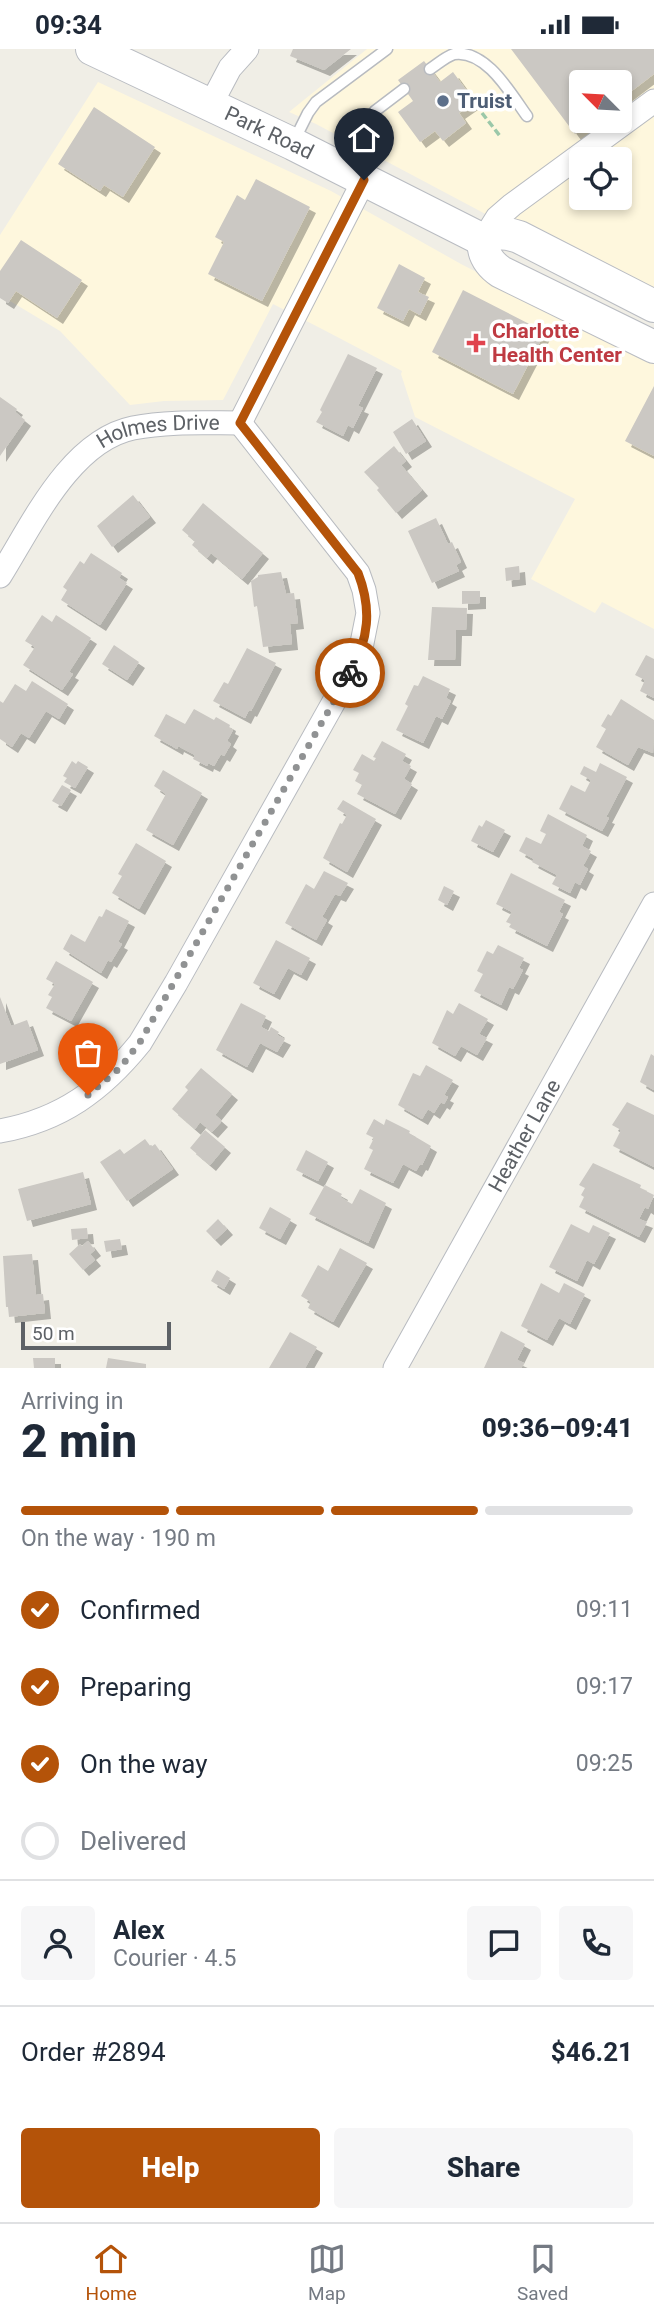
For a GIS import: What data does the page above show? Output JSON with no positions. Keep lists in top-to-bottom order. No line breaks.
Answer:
{"streets":{"main road":["Park Road"],"street":["Holmes Drive","Heather Lane"]},"crossings":[["Park Road","Holmes Drive"]],"places":{"other":["Truist"],"health":["Charlotte Health Center"]},"scale_bar":"50 m","north":"top left","page":{"status":"09:34","scale":"50 m","heading":["2 min","Arriving in","09:36–09:41"],"panel":["Alex","Courier · 4.5","Order #2894","$46.21"],"bar":"On the way · 190 m","list":[["Confirmed","09:11"],["Preparing","09:17"],["On the way","09:25"],"Delivered"],"buttons":["Help","Share"],"tabs":["Home","Map","Saved"]}}
